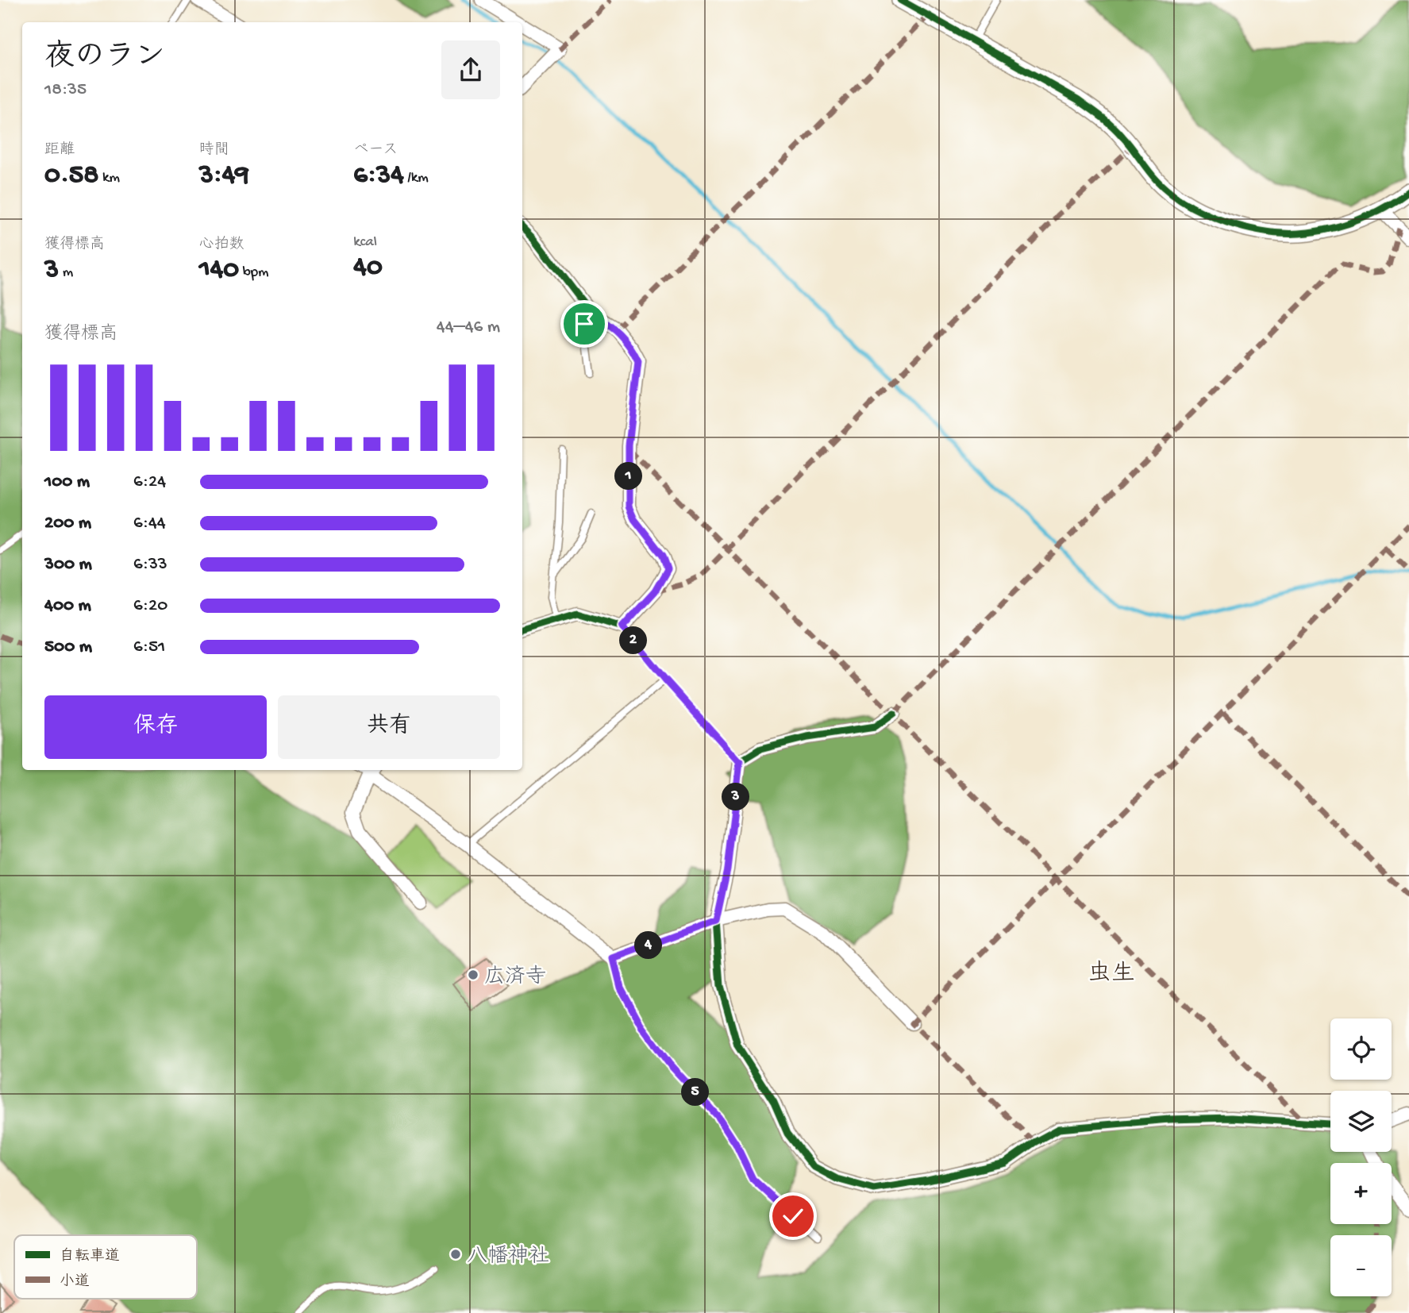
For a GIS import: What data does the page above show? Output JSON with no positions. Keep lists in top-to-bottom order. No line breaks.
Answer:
{"districts":["虫生"],"places":["広済寺","八幡神社"],"legend":["自転車道","小道"],"page":{"heading":["夜のラン","18:35"],"stats":[["距離","0.58 km"],["時間","3:49"],["ペース","6:34 /km"],["獲得標高","3 m"],["心拍数","140 bpm"],["kcal","40"]],"chart":["獲得標高","44–46 m"],"list":[{"name":"100 m","note":"6:24"},{"name":"200 m","note":"6:44"},{"name":"300 m","note":"6:33"},{"name":"400 m","note":"6:20"},{"name":"500 m","note":"6:51"}],"pins":["1","2","3","4","5"],"buttons":["保存","共有"],"map_buttons":["+","−"]}}
